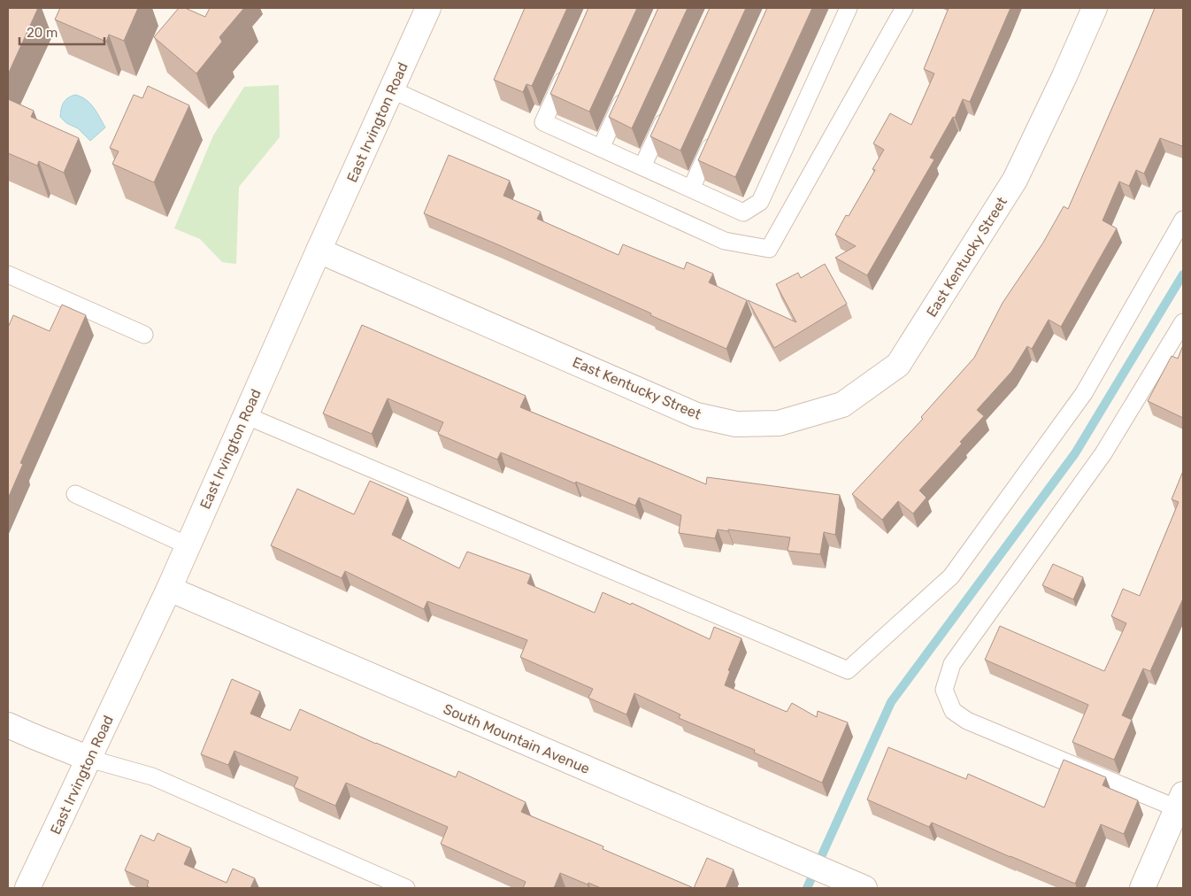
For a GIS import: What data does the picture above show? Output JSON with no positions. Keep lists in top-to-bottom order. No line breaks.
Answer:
{"streets":{"street":["East Irvington Road","East Kentucky Street","South Mountain Avenue"]},"crossings":[["East Irvington Road","East Kentucky Street"],["East Irvington Road","South Mountain Avenue"]],"scale_bar":"20 m"}
